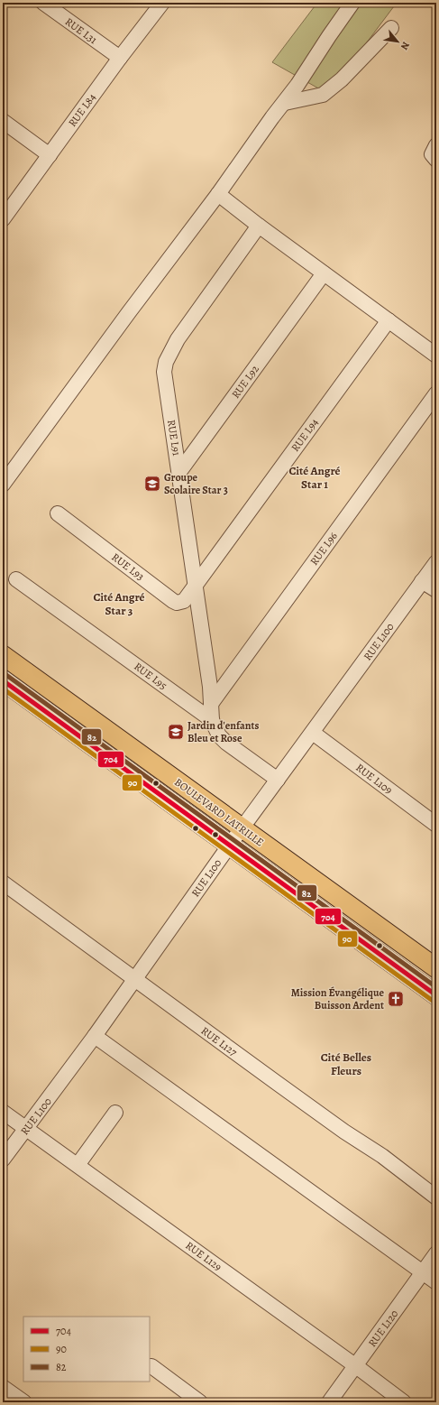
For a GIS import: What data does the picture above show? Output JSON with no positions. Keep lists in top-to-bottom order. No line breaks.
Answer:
{"streets":{"main road":["BOULEVARD LATRILLE"],"street":["RUE L31","RUE L84","RUE L92","RUE L94","RUE L91","RUE L96","RUE L93","RUE L100","RUE L95","RUE L109","RUE L127","RUE L129","RUE L120"]},"crossings":[["RUE L31","RUE L84"],["RUE L92","RUE L91"],["RUE L94","RUE L91"],["RUE L94","RUE L93"],["RUE L91","RUE L96"],["RUE L91","RUE L93"],["RUE L91","RUE L95"],["RUE L100","RUE L95"],["RUE L100","RUE L109"],["RUE L100","BOULEVARD LATRILLE"],["RUE L100","RUE L127"],["RUE L100","RUE L129"],["RUE L129","RUE L120"]],"districts":["Cité Angré Star 1","Cité Angré Star 3","Cité Belles Fleurs"],"places":{"school or university":["Groupe Scolaire Star 3","Jardin d'enfants Bleu et Rose"],"church":["Mission Évangélique Buisson Ardent"]},"lines":["transit line 82","transit line 704","transit line 90"],"legend":["704","90","82"],"north":"bottom right"}
